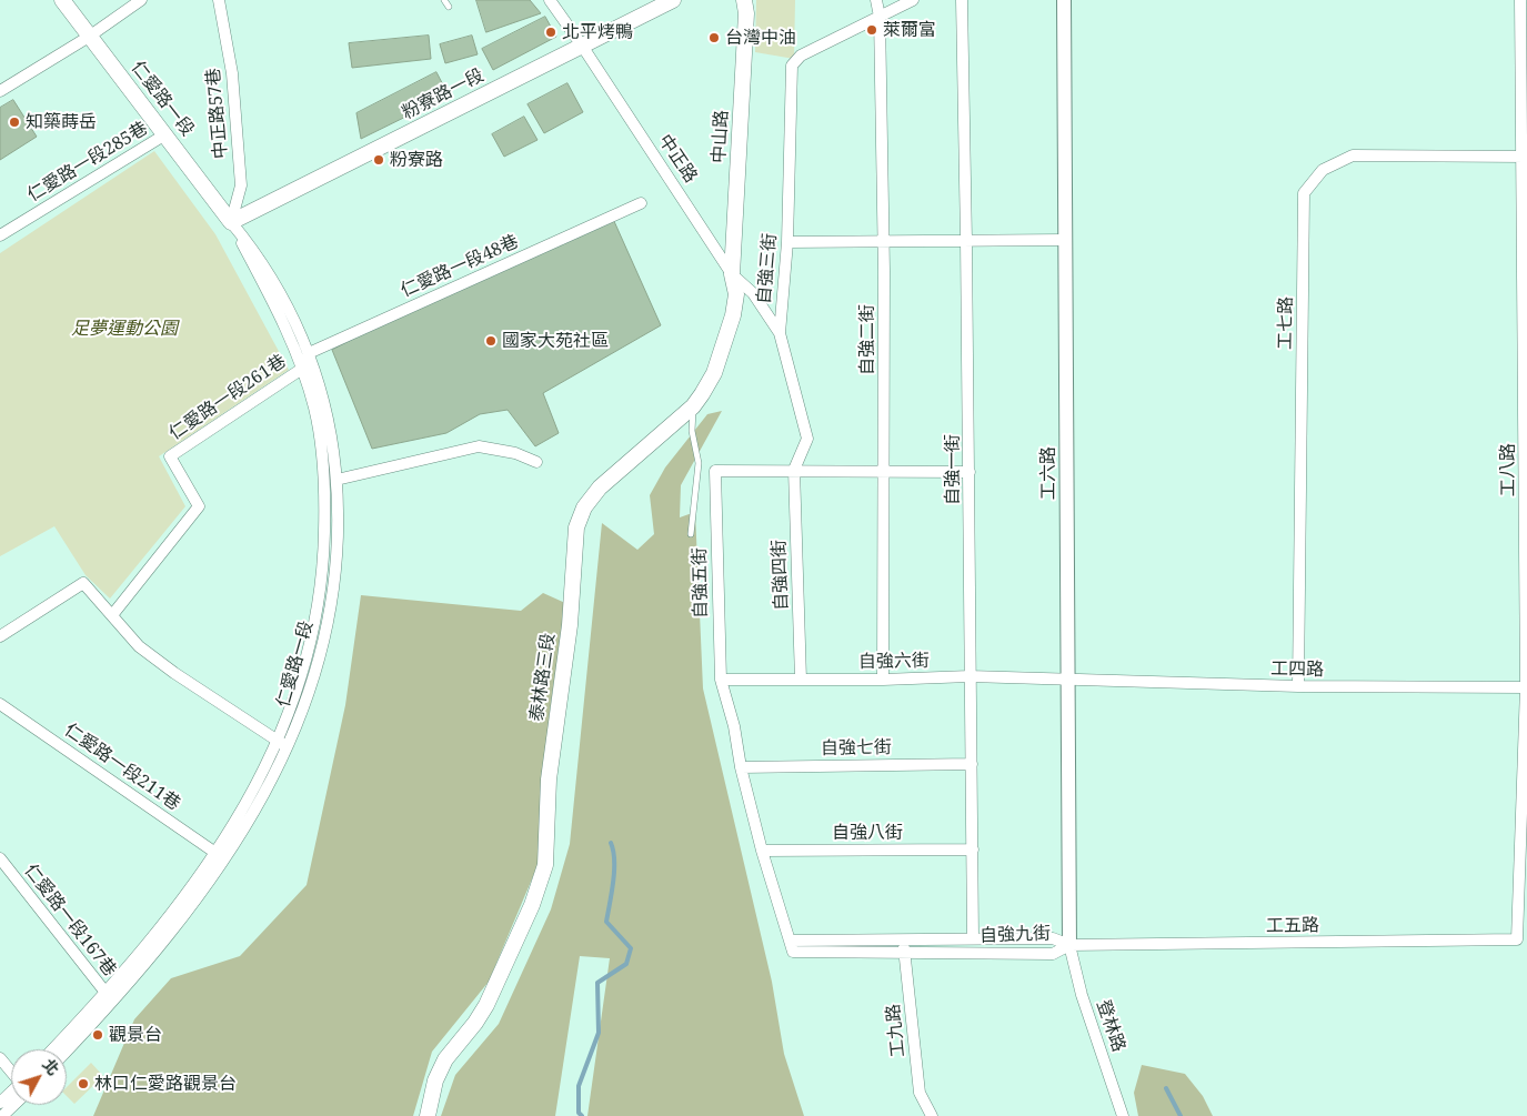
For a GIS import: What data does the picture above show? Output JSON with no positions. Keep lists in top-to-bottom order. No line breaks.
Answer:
{"streets":{"main road":["粉寮路一段","仁愛路一段","中山路","泰林路三段"],"street":["中正路57巷","中正路","仁愛路一段285巷","仁愛路一段48巷","自強三街","工七路","自強二街","仁愛路一段261巷","自強一街","工八路","工六路","自強四街","自強五街","自強六街","工四路","自強七街","仁愛路一段211巷","自強八街","仁愛路一段167巷","工五路","自強九街","登林路","工九路"]},"crossings":[["粉寮路一段","仁愛路一段"],["粉寮路一段","中正路57巷"],["粉寮路一段","中正路"],["仁愛路一段","中正路57巷"],["仁愛路一段","仁愛路一段285巷"],["仁愛路一段","仁愛路一段48巷"],["仁愛路一段","仁愛路一段261巷"],["仁愛路一段","仁愛路一段211巷"],["仁愛路一段","仁愛路一段167巷"],["中山路","中正路"],["中山路","泰林路三段"],["中正路","自強三街"],["中正路","泰林路三段"],["自強三街","自強二街"],["自強三街","自強四街"],["自強三街","自強五街"],["工七路","工八路"],["工七路","工四路"],["自強二街","自強五街"],["自強二街","自強六街"],["自強一街","自強五街"],["自強一街","自強六街"],["自強一街","自強七街"],["自強一街","自強八街"],["自強一街","自強九街"],["工八路","工四路"],["工八路","工五路"],["工六路","自強六街"],["工六路","工四路"],["工六路","工五路"],["工六路","自強九街"],["工六路","登林路"],["自強四街","自強五街"],["自強四街","自強六街"],["自強五街","自強六街"],["自強五街","自強七街"],["自強五街","自強八街"],["自強五街","自強九街"],["自強六街","工四路"],["工五路","自強九街"],["工五路","登林路"],["自強九街","登林路"],["自強九街","工九路"]],"parks":["足夢運動公園"],"places":["萊爾富","北平烤鴨","台灣中油","知築蒔岳","粉寮路","國家大苑社區","觀景台","林口仁愛路觀景台"],"north":"top right"}
